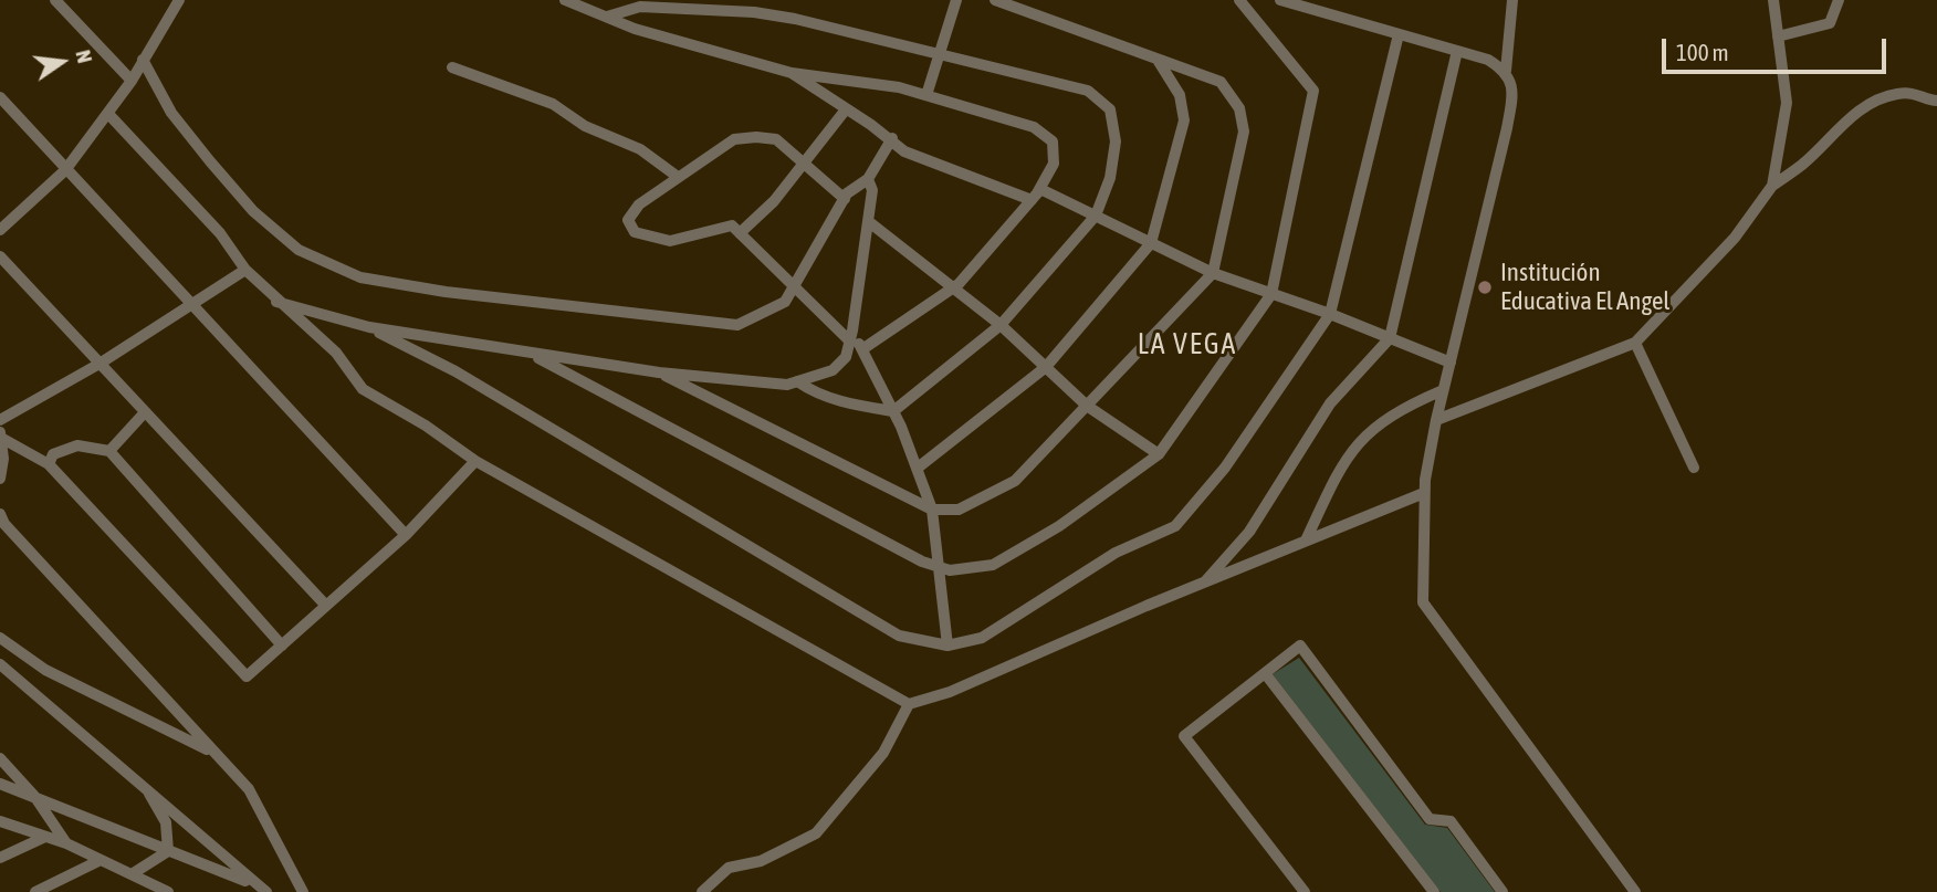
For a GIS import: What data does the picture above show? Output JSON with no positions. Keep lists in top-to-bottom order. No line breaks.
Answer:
{"districts":["LA VEGA"],"places":["Institución Educativa El Angel"],"scale_bar":"100 m","north":"right"}
